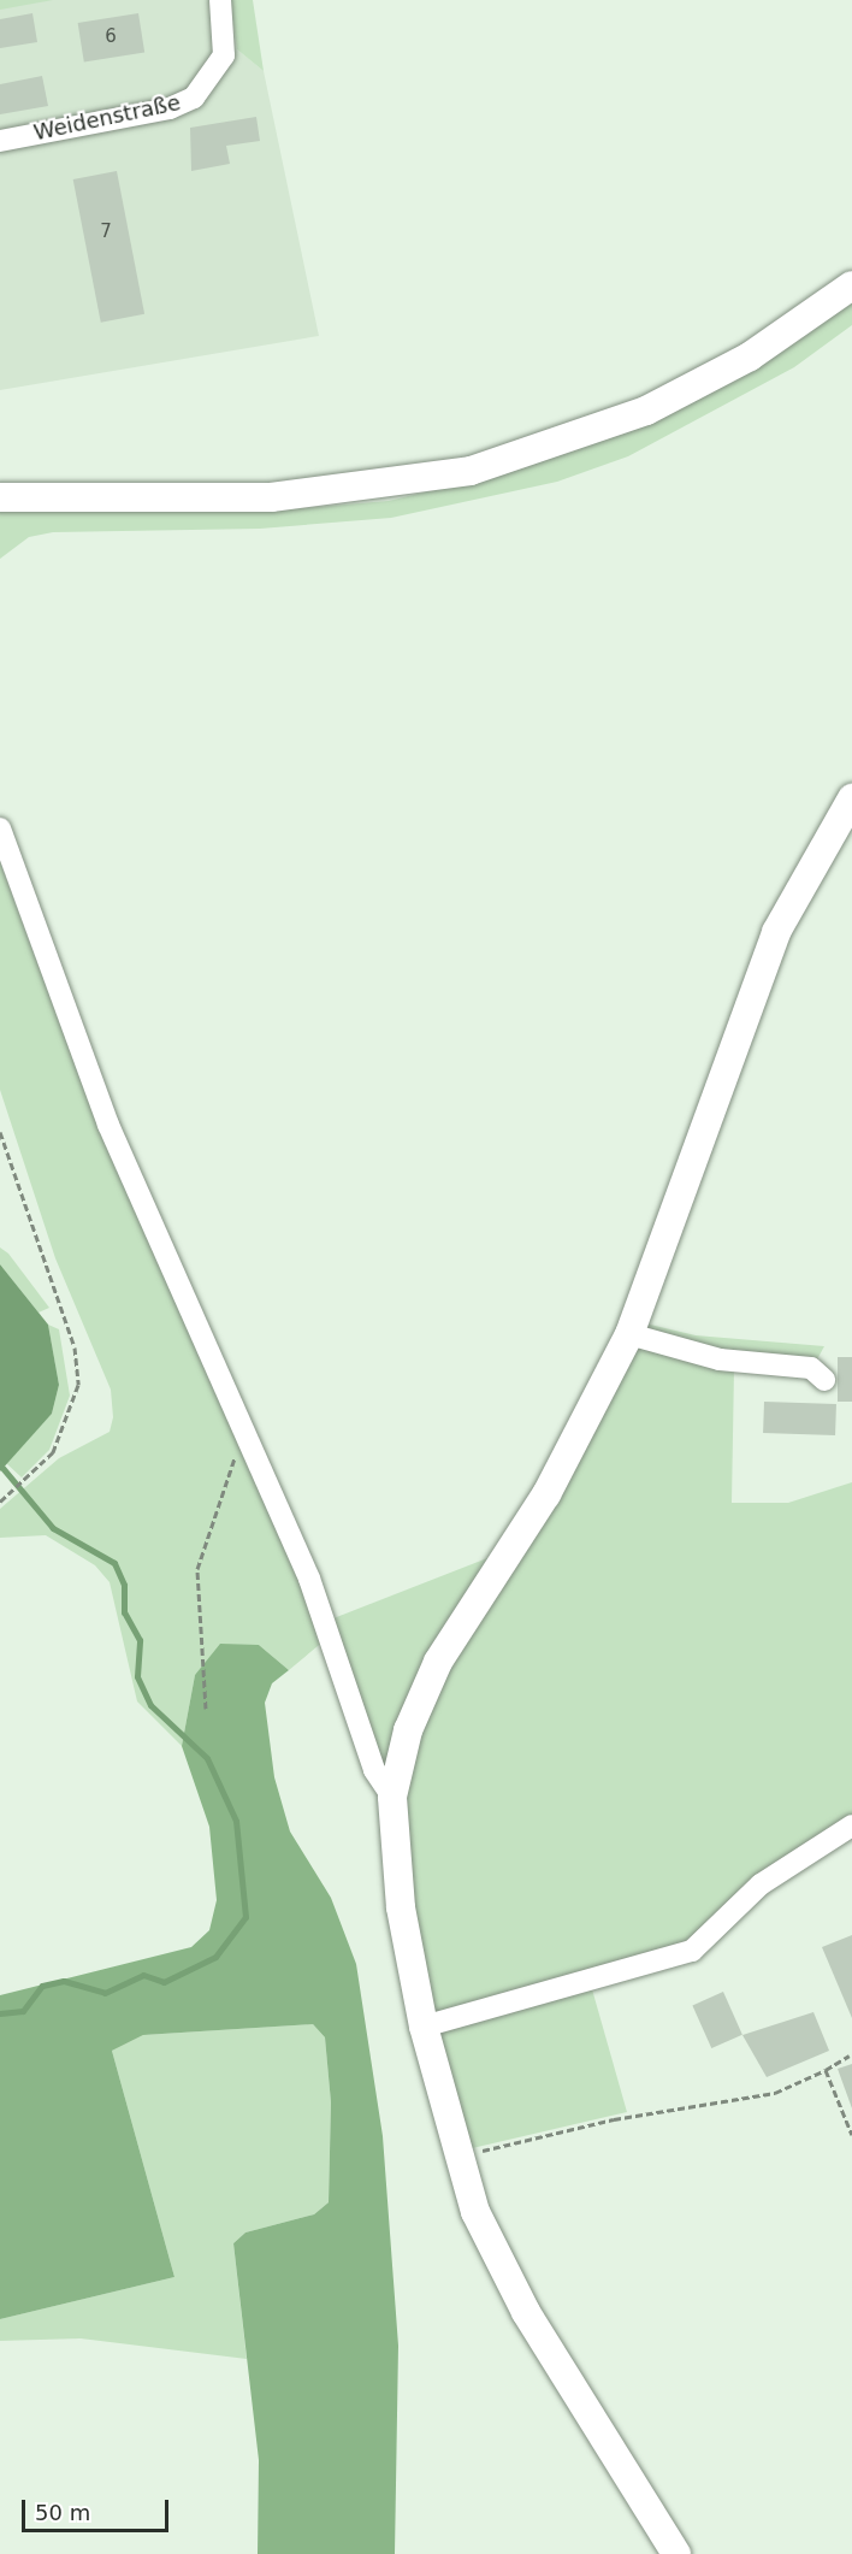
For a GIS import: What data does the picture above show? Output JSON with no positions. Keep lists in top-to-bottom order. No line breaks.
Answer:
{"streets":{"street":["Weidenstraße"]},"house_numbers":["6","7"],"scale_bar":"50 m"}
